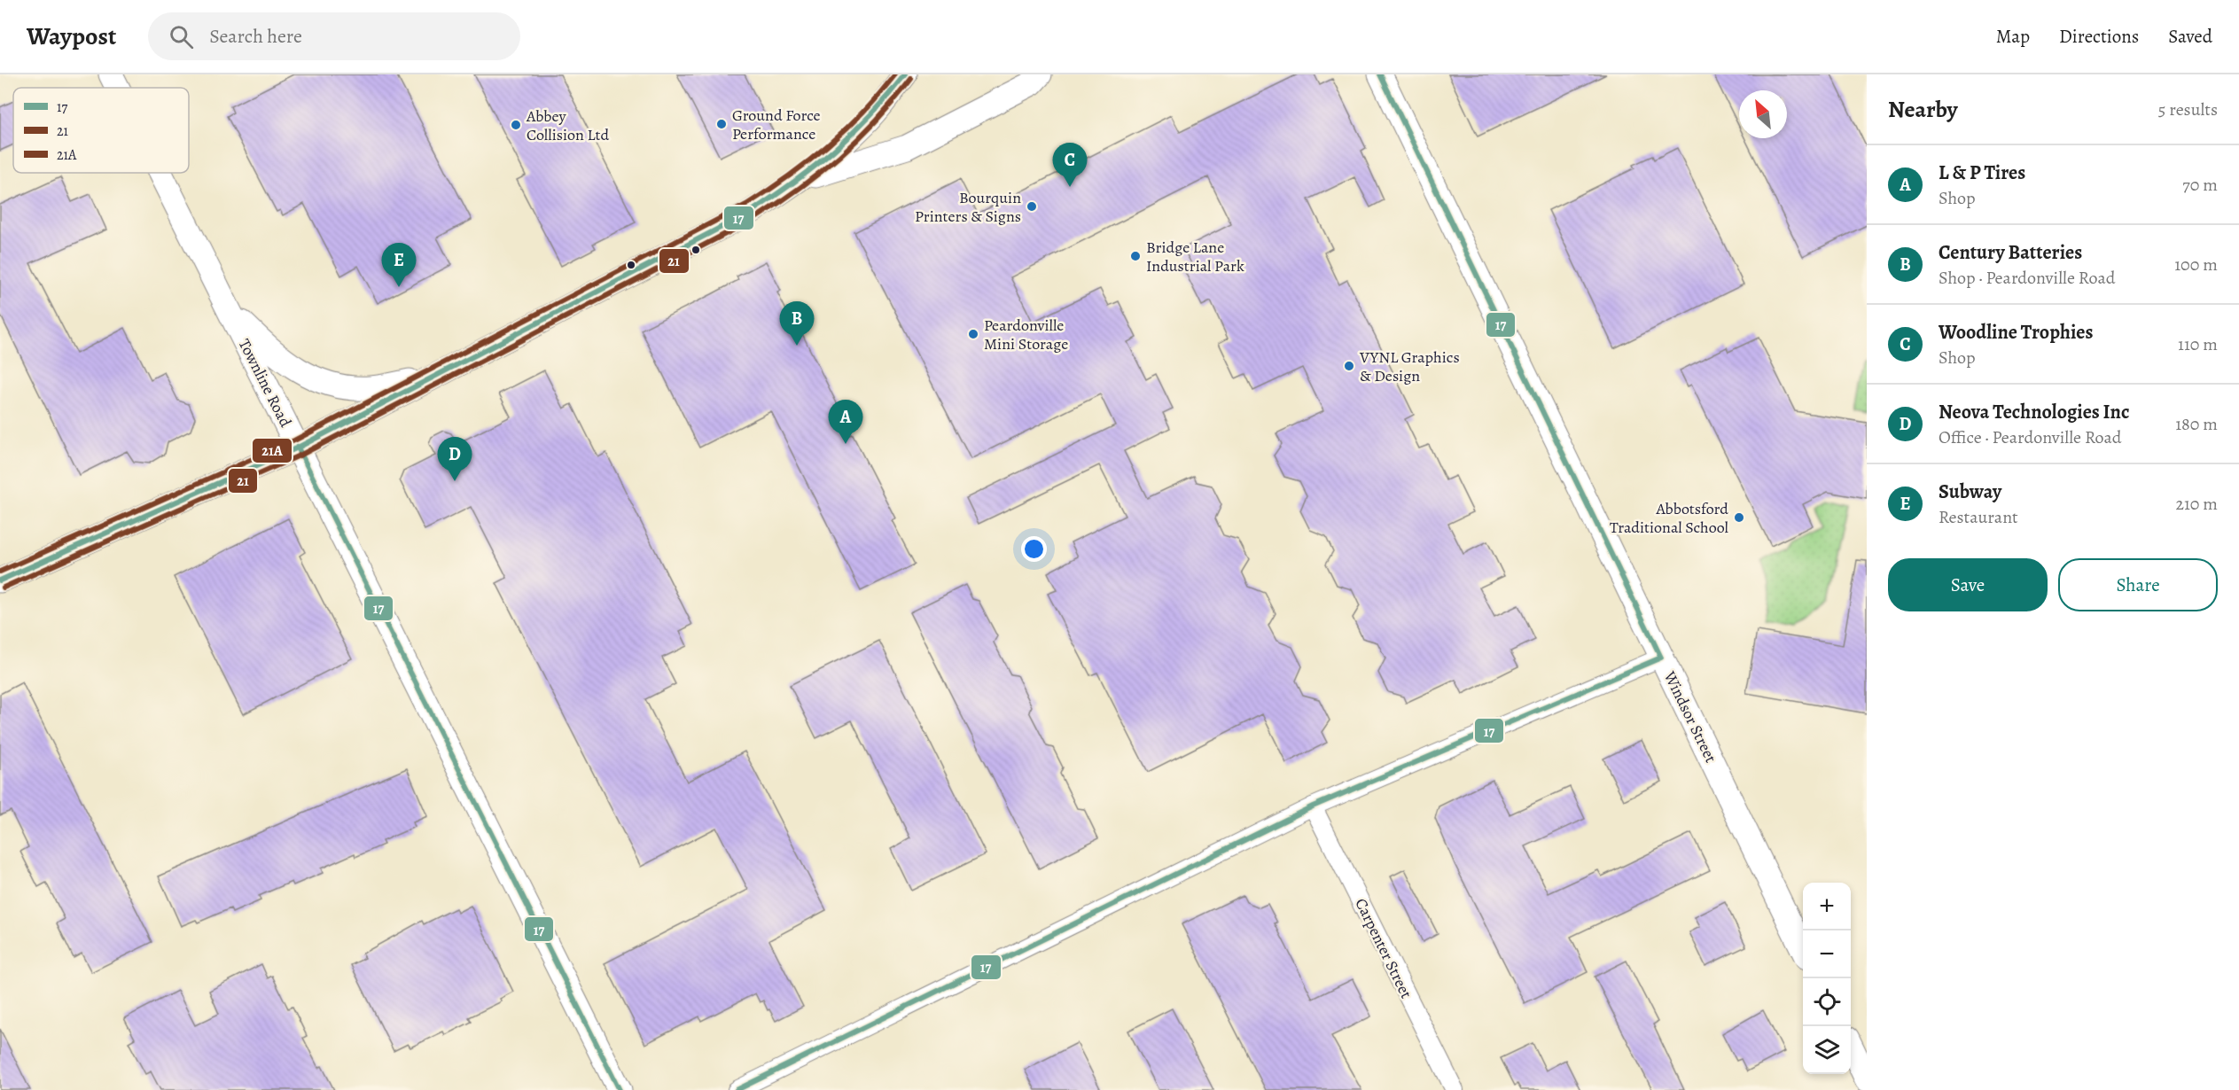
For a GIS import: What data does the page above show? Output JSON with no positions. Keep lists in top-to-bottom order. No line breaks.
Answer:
{"streets":{"street":["Townline Road","Windsor Street","Carpenter Street"]},"places":["Ground Force Performance","Abbey Collision Ltd","Bourquin Printers & Signs","Bridge Lane Industrial Park","Peardonville Mini Storage","VYNL Graphics & Design","Abbotsford Traditional School"],"lines":["transit line 17","transit line 21A","transit line 21"],"legend":["17","21","21A"],"north":"top left","page":{"header":"Waypost","search":"Search here","nav":["Map","Directions","Saved"],"heading":["Nearby","5 results"],"pins":["C","E","B","A","D"],"list":[{"mark":"A","name":"L & P Tires","note":"Shop","value":"70 m"},{"mark":"B","name":"Century Batteries","note":"Shop · Peardonville Road","value":"100 m"},{"mark":"C","name":"Woodline Trophies","note":"Shop","value":"110 m"},{"mark":"D","name":"Neova Technologies Inc","note":"Office · Peardonville Road","value":"180 m"},{"mark":"E","name":"Subway","note":"Restaurant","value":"210 m"}],"buttons":["Save","Share"],"map_buttons":["+","−"]}}
